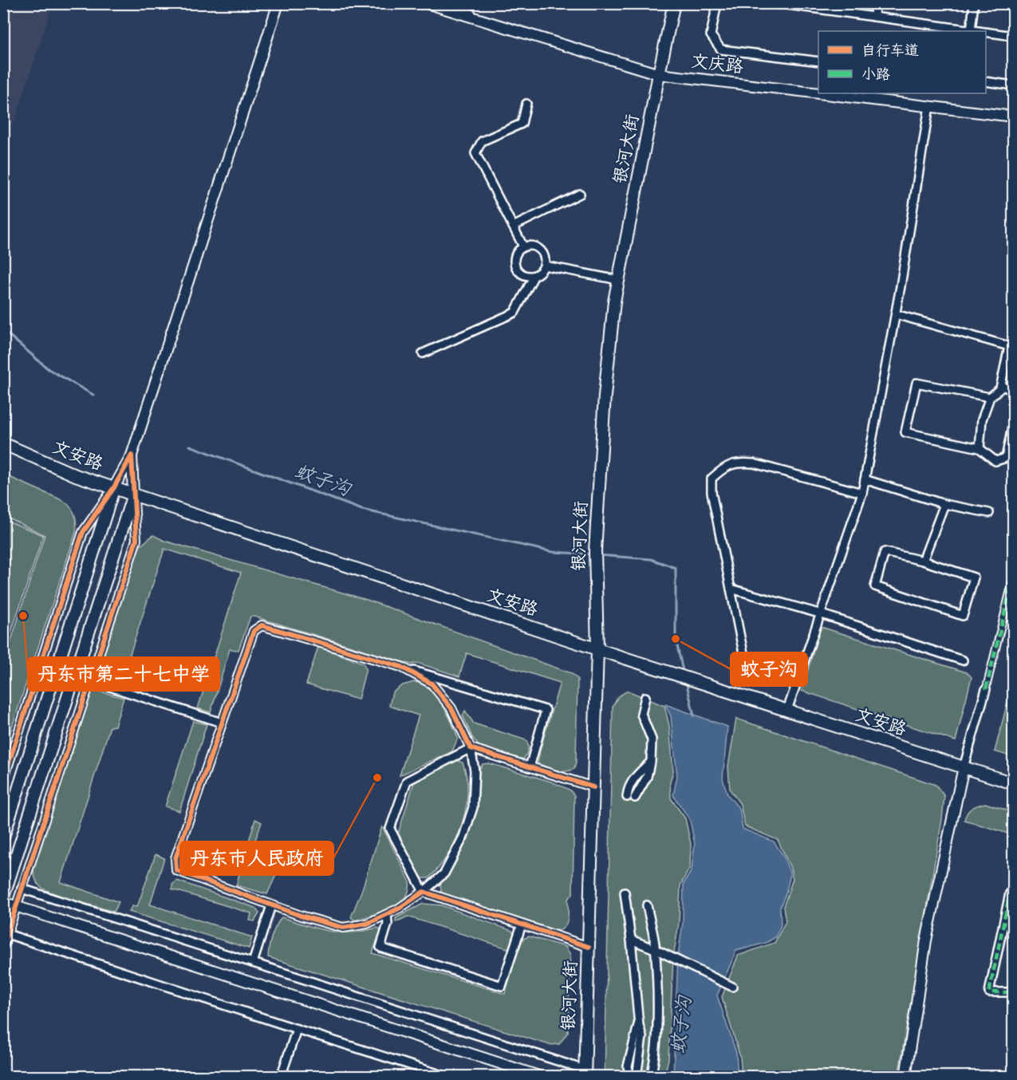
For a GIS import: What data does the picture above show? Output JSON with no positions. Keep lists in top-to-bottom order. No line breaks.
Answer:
{"streets":{"main road":["银河大街","文安路"],"street":["文庆路"]},"crossings":[["文庆路","银河大街"],["银河大街","文安路"]],"water":["蚊子沟"],"places":["丹东市第二十七中学","蚊子沟","丹东市人民政府"],"legend":["自行车道","小路"]}
